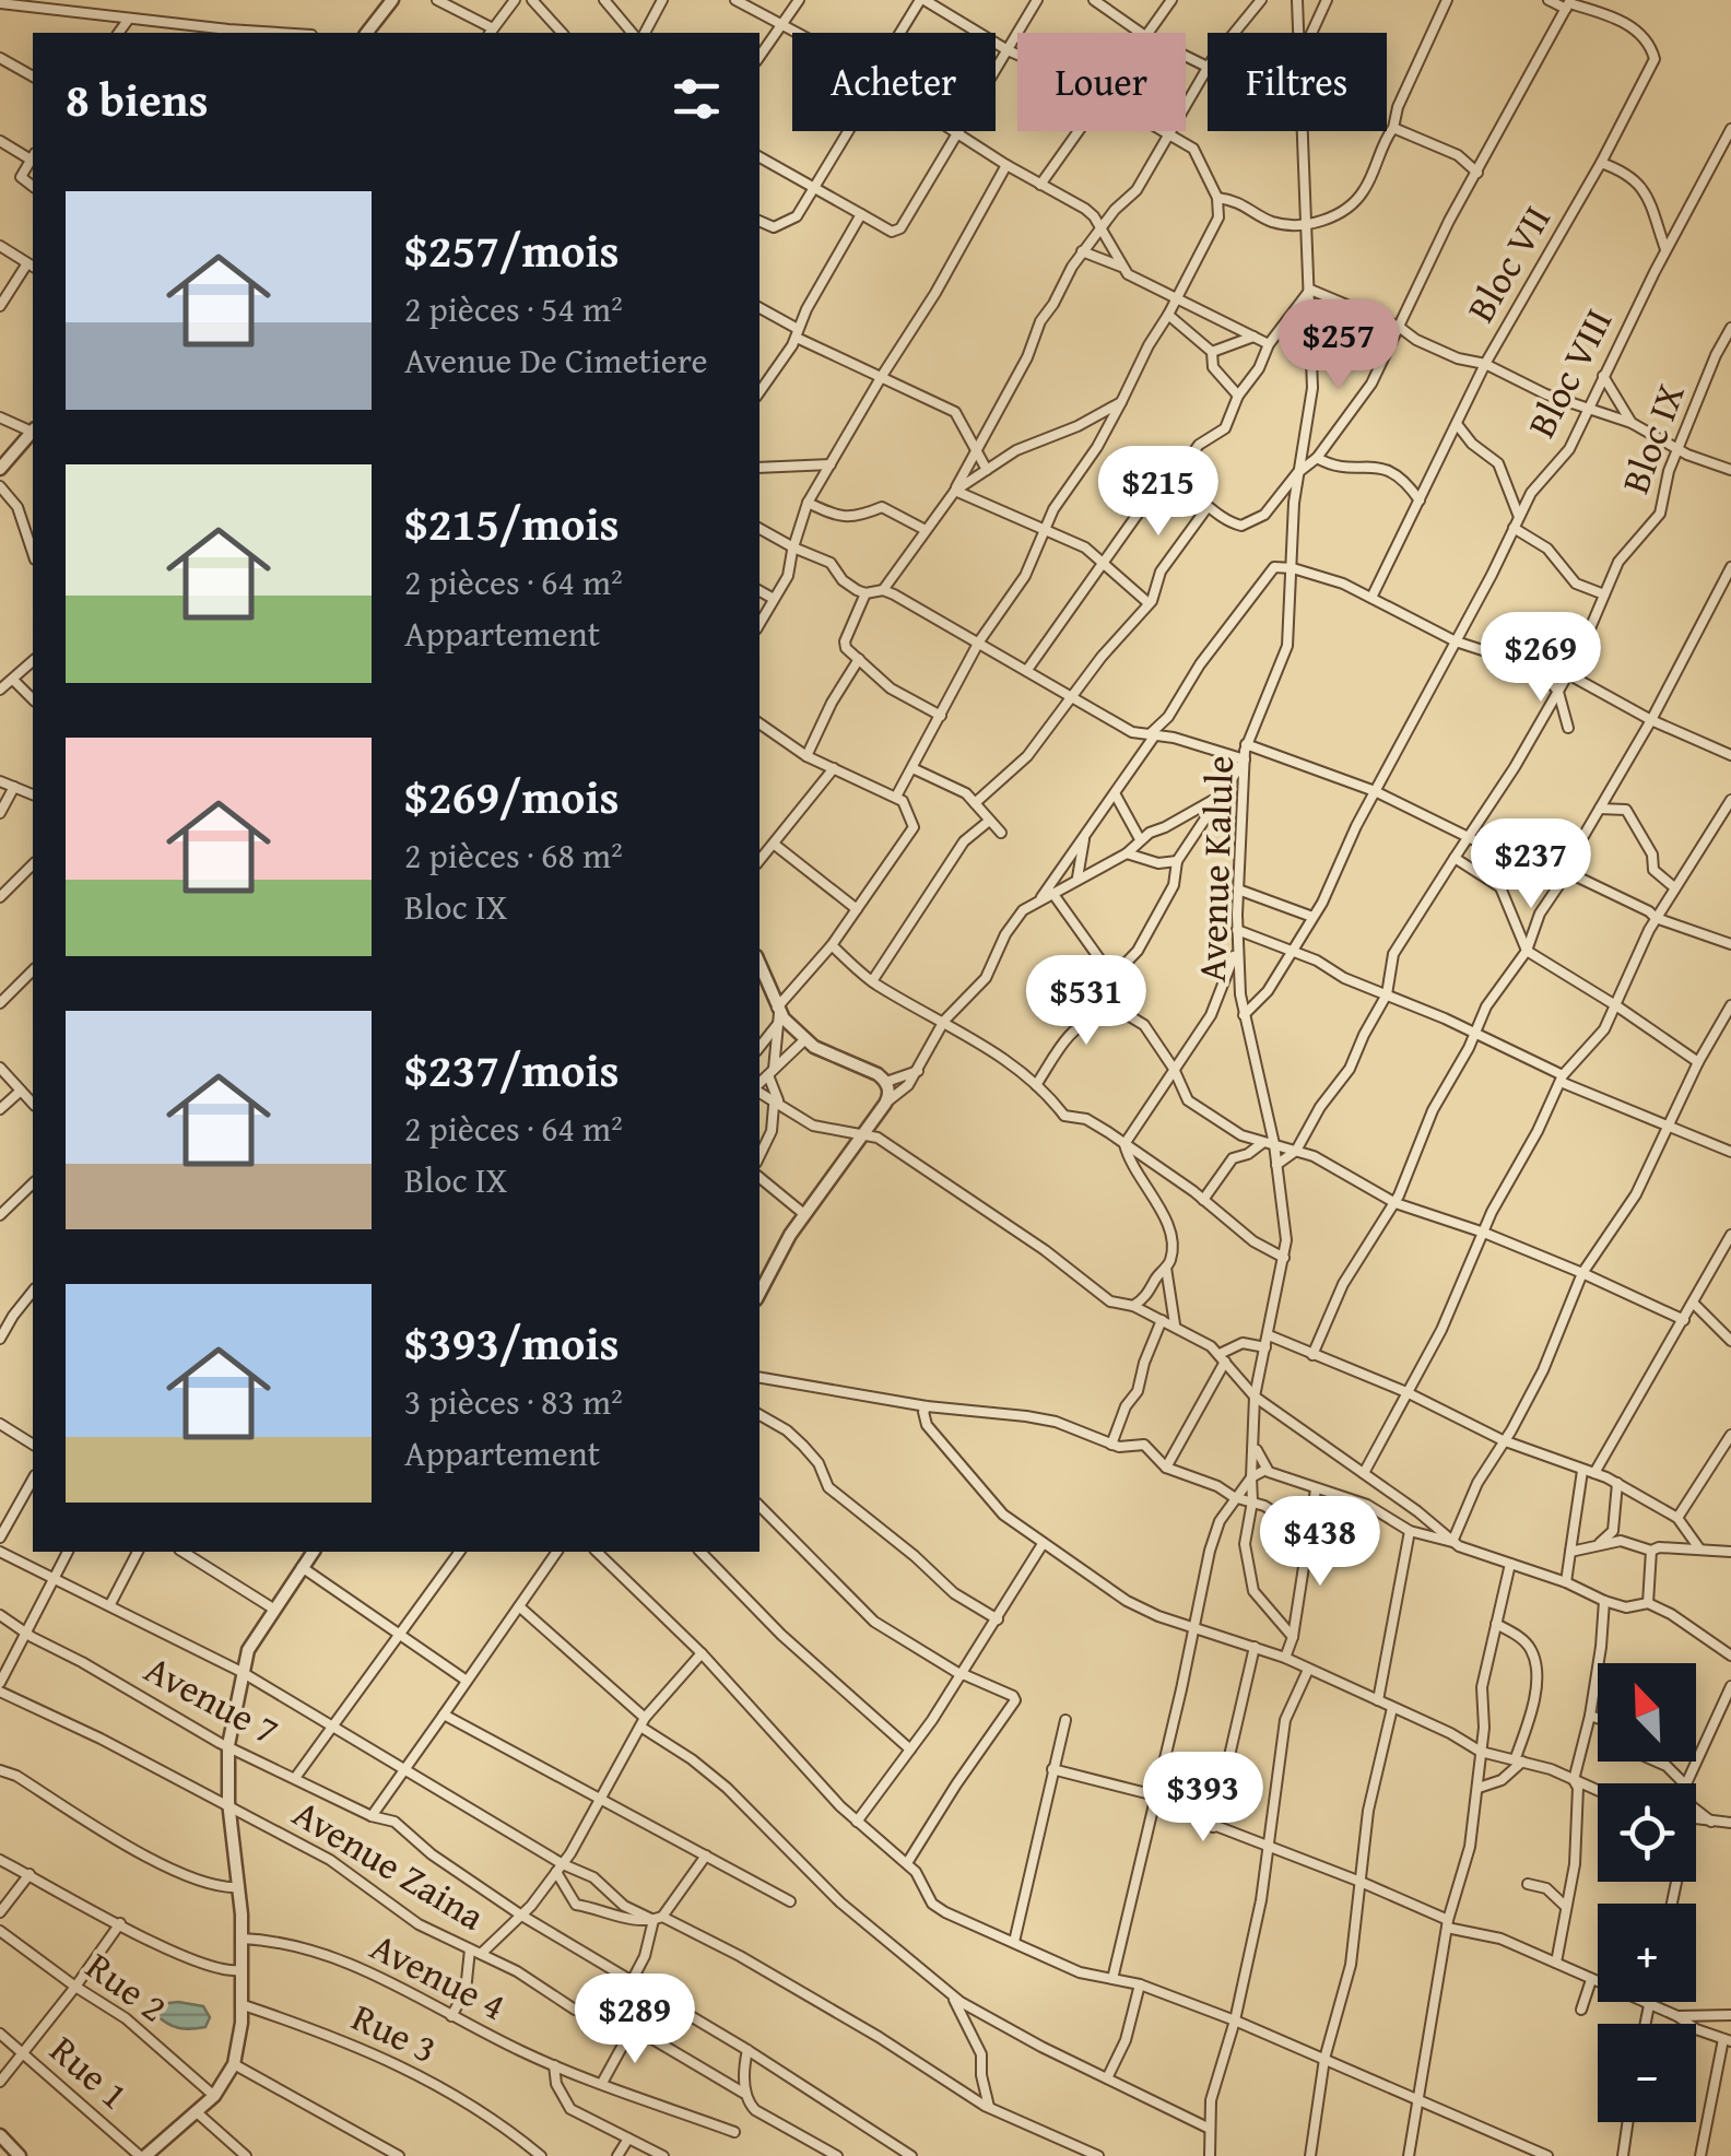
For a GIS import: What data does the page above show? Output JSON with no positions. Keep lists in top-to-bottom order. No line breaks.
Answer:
{"streets":{"street":["Bloc VII","Bloc VIII","Bloc IX","Avenue Kalule","Avenue 7","Avenue Zaina","Avenue 4","Rue 2","Rue 3","Rue 1"]},"crossings":[["Bloc VIII","Avenue Kalule"]],"north":"top left","page":{"chip":["Acheter","Louer","Filtres"],"heading":"8 biens","list":[{"name":"$257/mois","note":"2 pièces · 54 m² · Avenue De Cimetiere"},{"name":"$215/mois","note":"2 pièces · 64 m² · Appartement"},{"name":"$269/mois","note":"2 pièces · 68 m² · Bloc IX"},{"name":"$237/mois","note":"2 pièces · 64 m² · Bloc IX"},{"name":"$393/mois","note":"3 pièces · 83 m² · Appartement"}],"price":["$257","$215","$269","$237","$531","$438","$393","$289"],"map_buttons":["+","−"]}}
